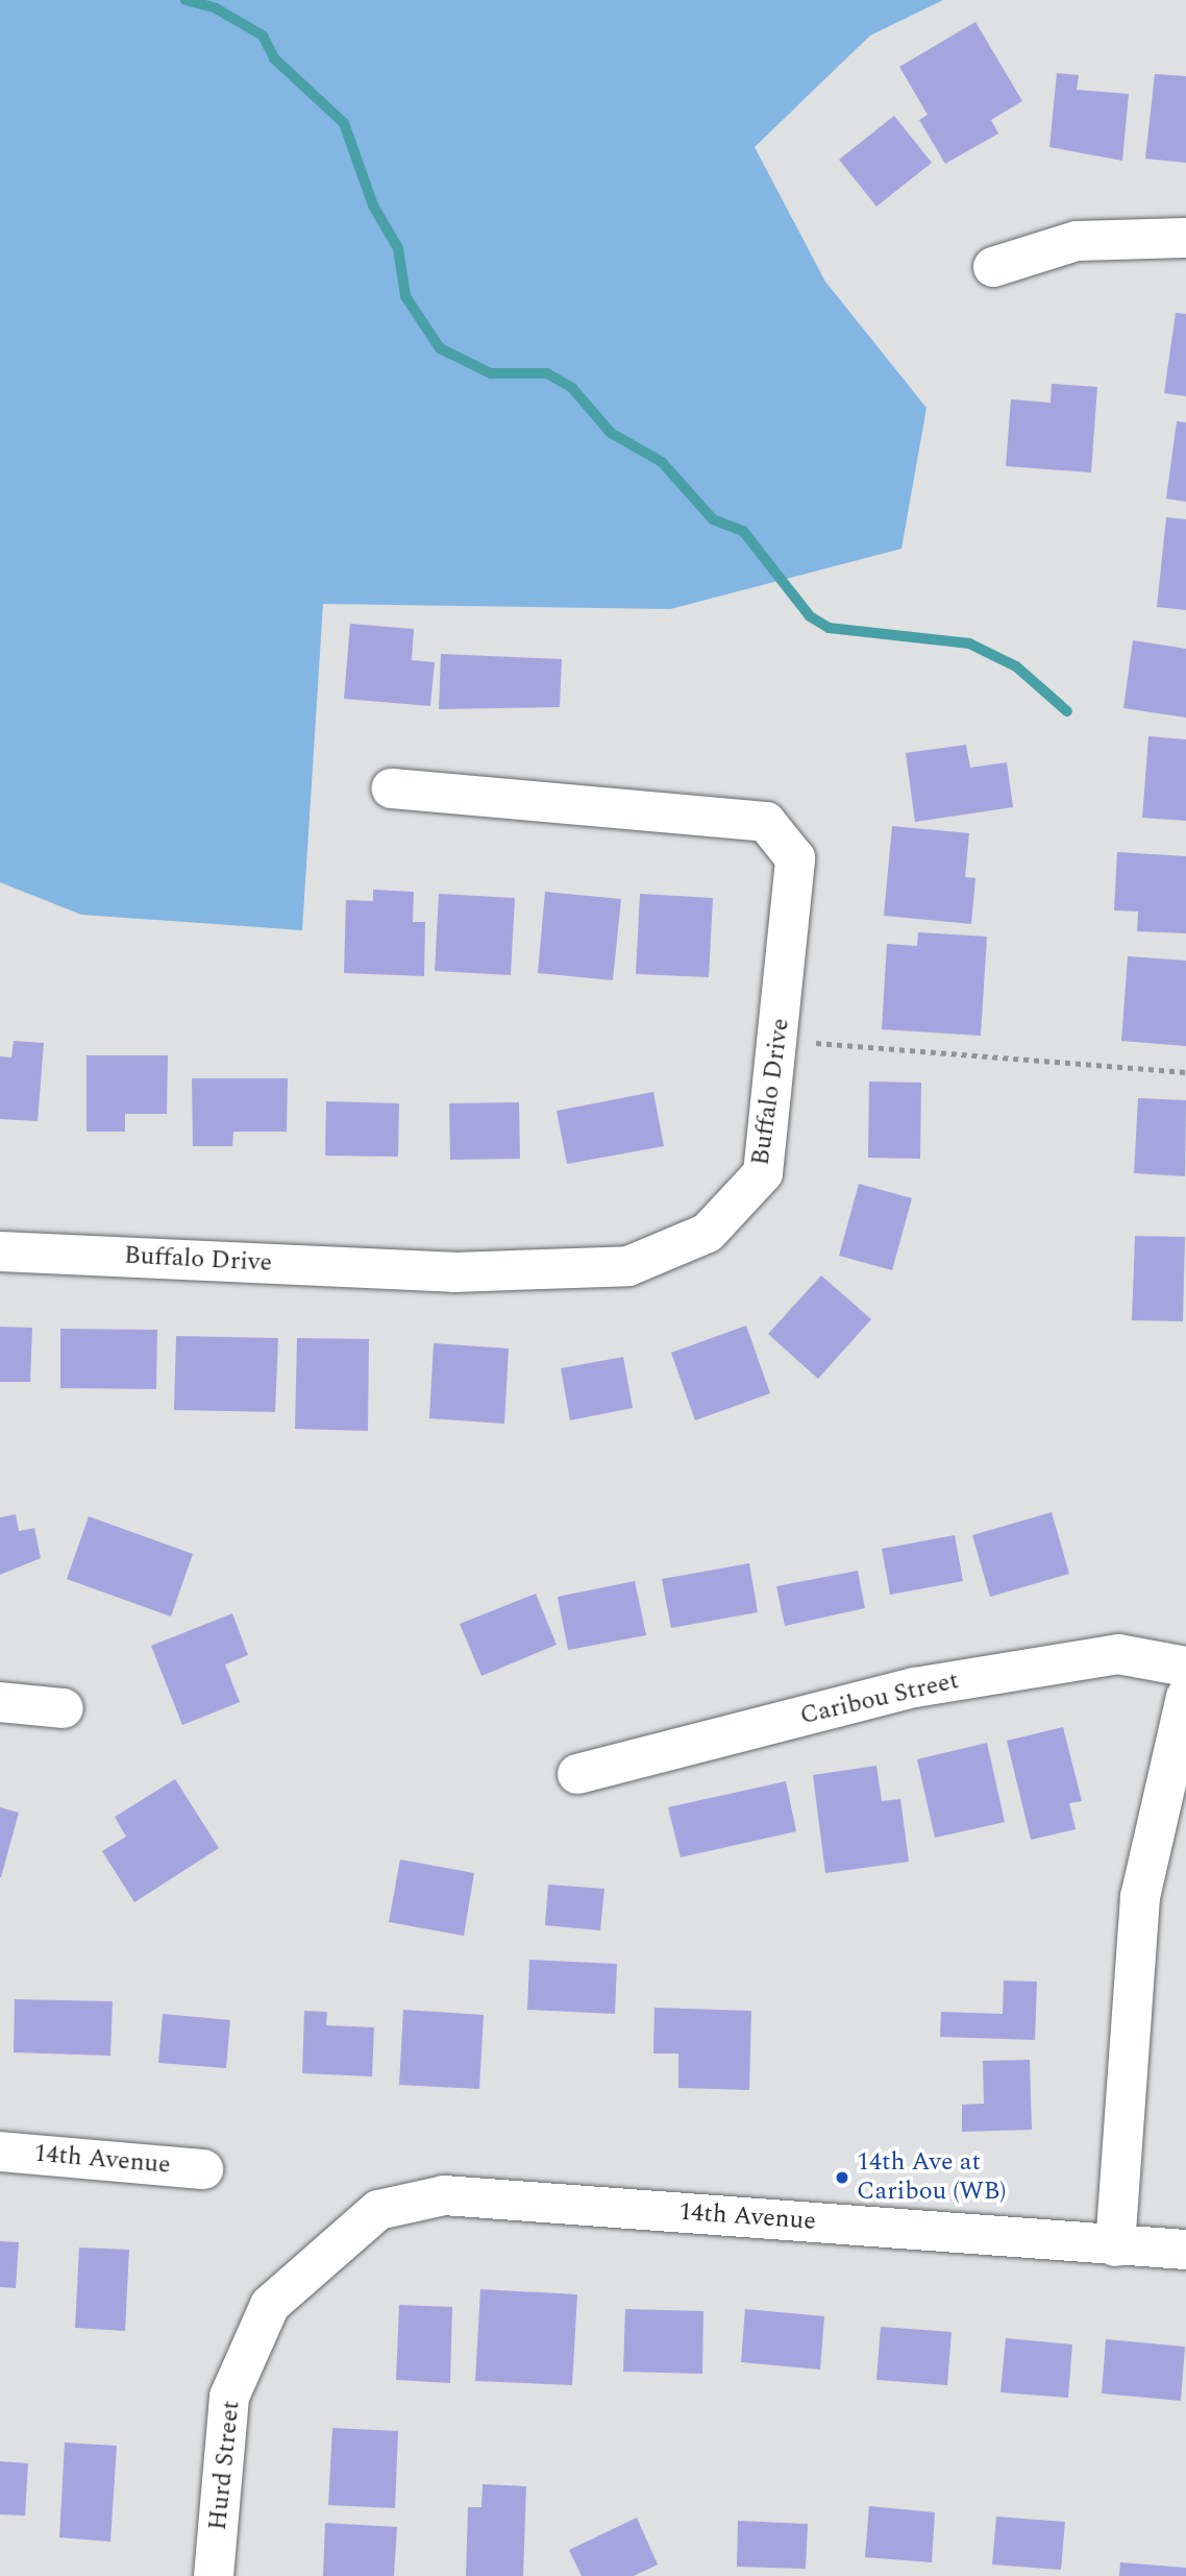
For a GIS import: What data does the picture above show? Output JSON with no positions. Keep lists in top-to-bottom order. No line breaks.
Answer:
{"streets":{"street":["Buffalo Drive","Caribou Street","14th Avenue","Hurd Street"]},"crossings":[["14th Avenue","Hurd Street"]],"places":["14th Ave at Caribou (WB)"]}
